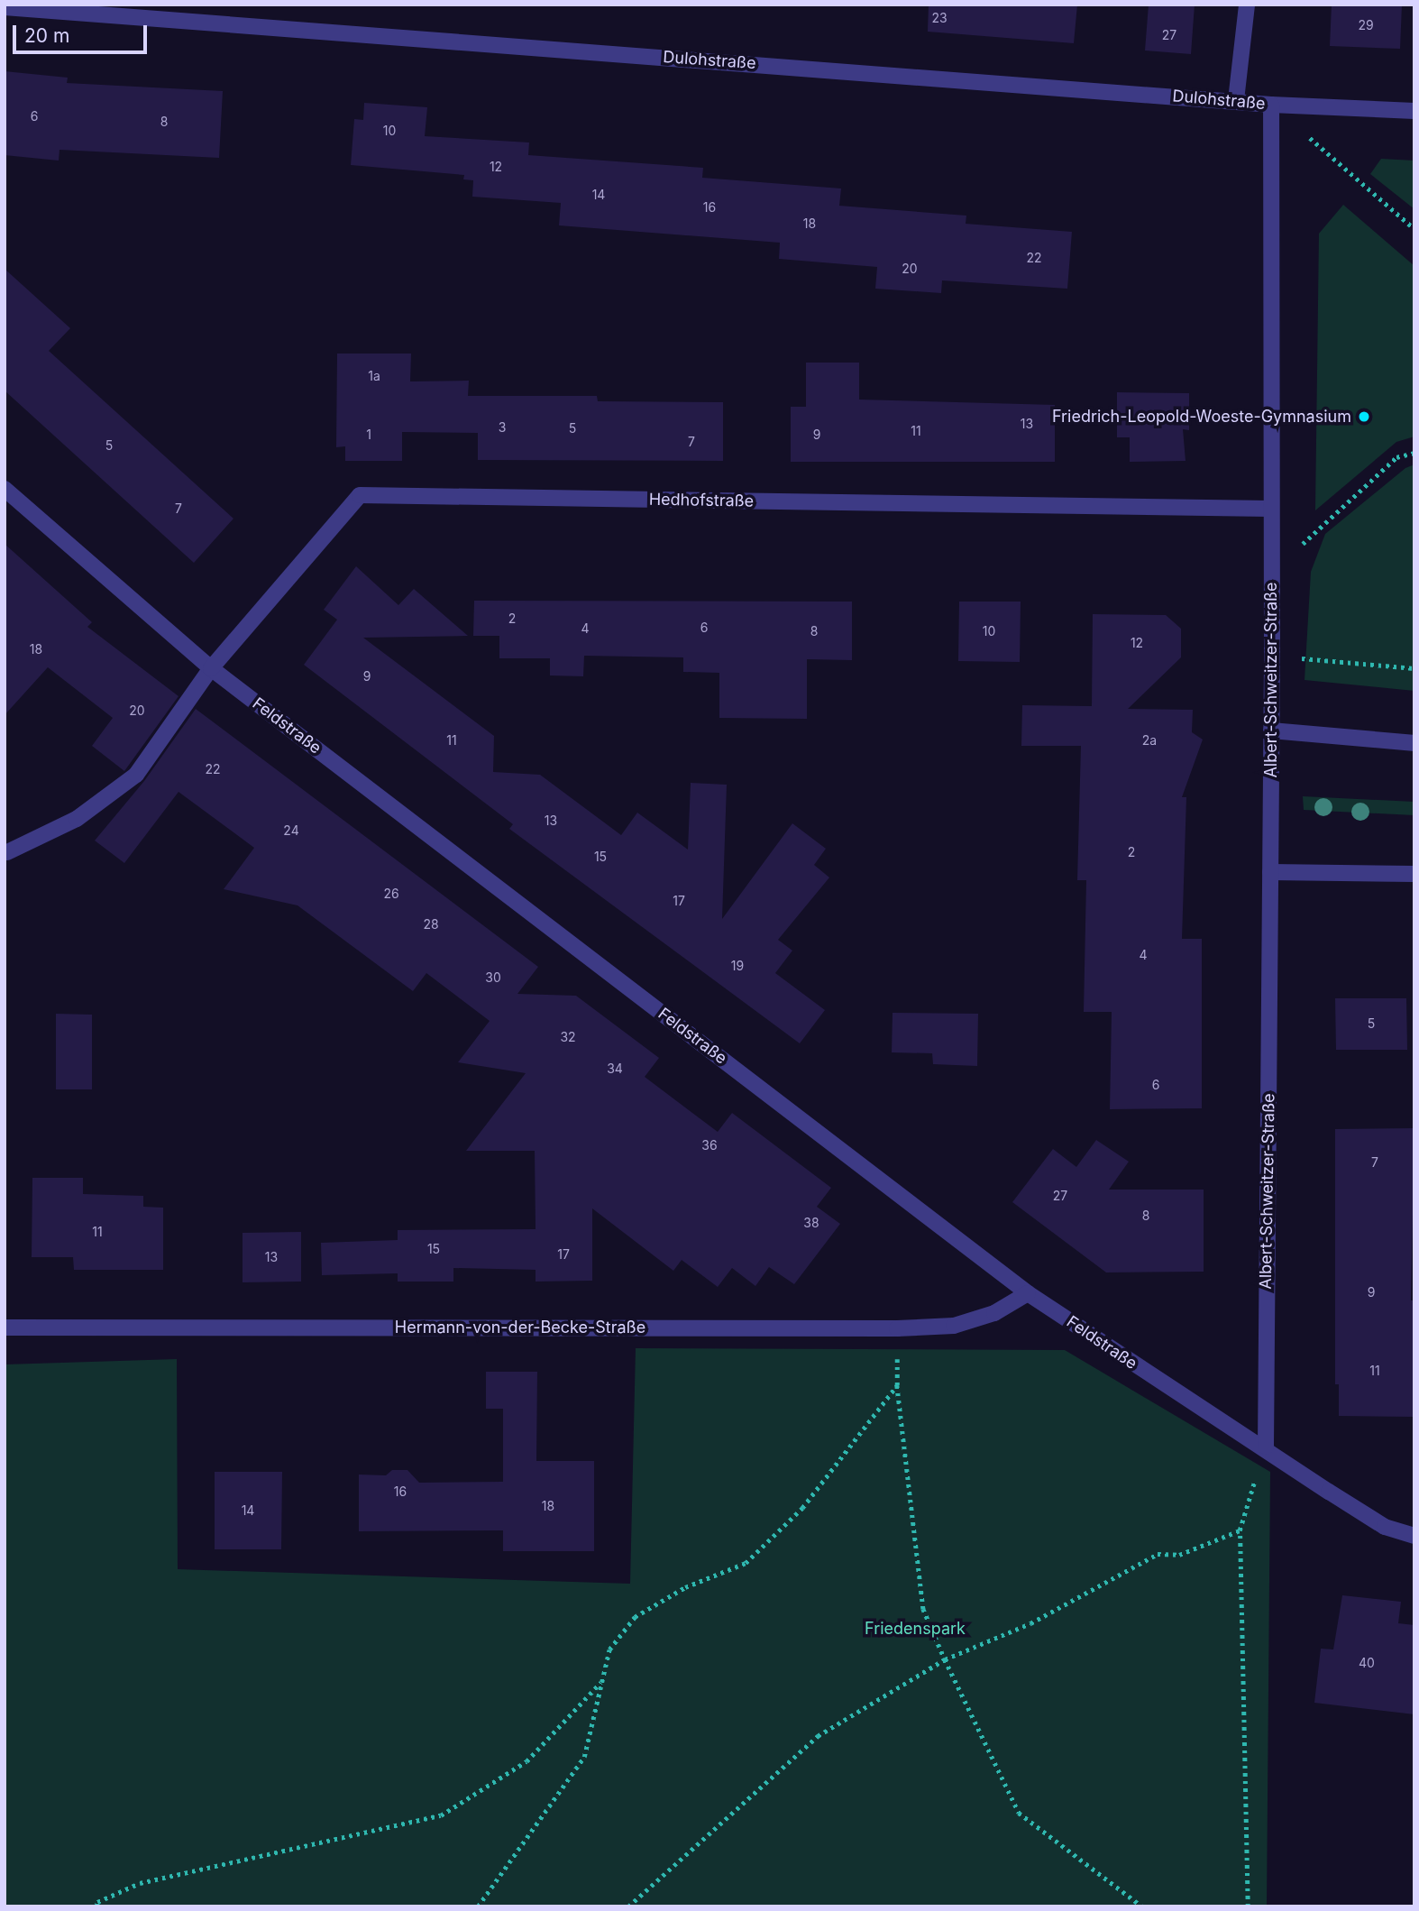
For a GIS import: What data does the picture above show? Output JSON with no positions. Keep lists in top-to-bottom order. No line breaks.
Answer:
{"streets":{"street":["Dulohstraße","Hedhofstraße","Albert-Schweitzer-Straße","Feldstraße","Hermann-von-der-Becke-Straße"]},"crossings":[["Dulohstraße","Albert-Schweitzer-Straße"],["Hedhofstraße","Albert-Schweitzer-Straße"],["Hedhofstraße","Feldstraße"],["Albert-Schweitzer-Straße","Feldstraße"],["Feldstraße","Hermann-von-der-Becke-Straße"]],"parks":["Friedenspark"],"places":["Friedrich-Leopold-Woeste-Gymnasium"],"house_numbers":["23","29","27","6","8","10","12","14","16","18","22","20","1a","13","3","5","11","1","9","7","5","7","2","6","4","8","10","12","18","9","20","11","2a","22","13","24","2","15","26","17","28","4","19","30","5","32","34","6","36","7","27","8","38","11","15","17","13","9","11","16","18","14","40"],"scale_bar":"20 m"}
